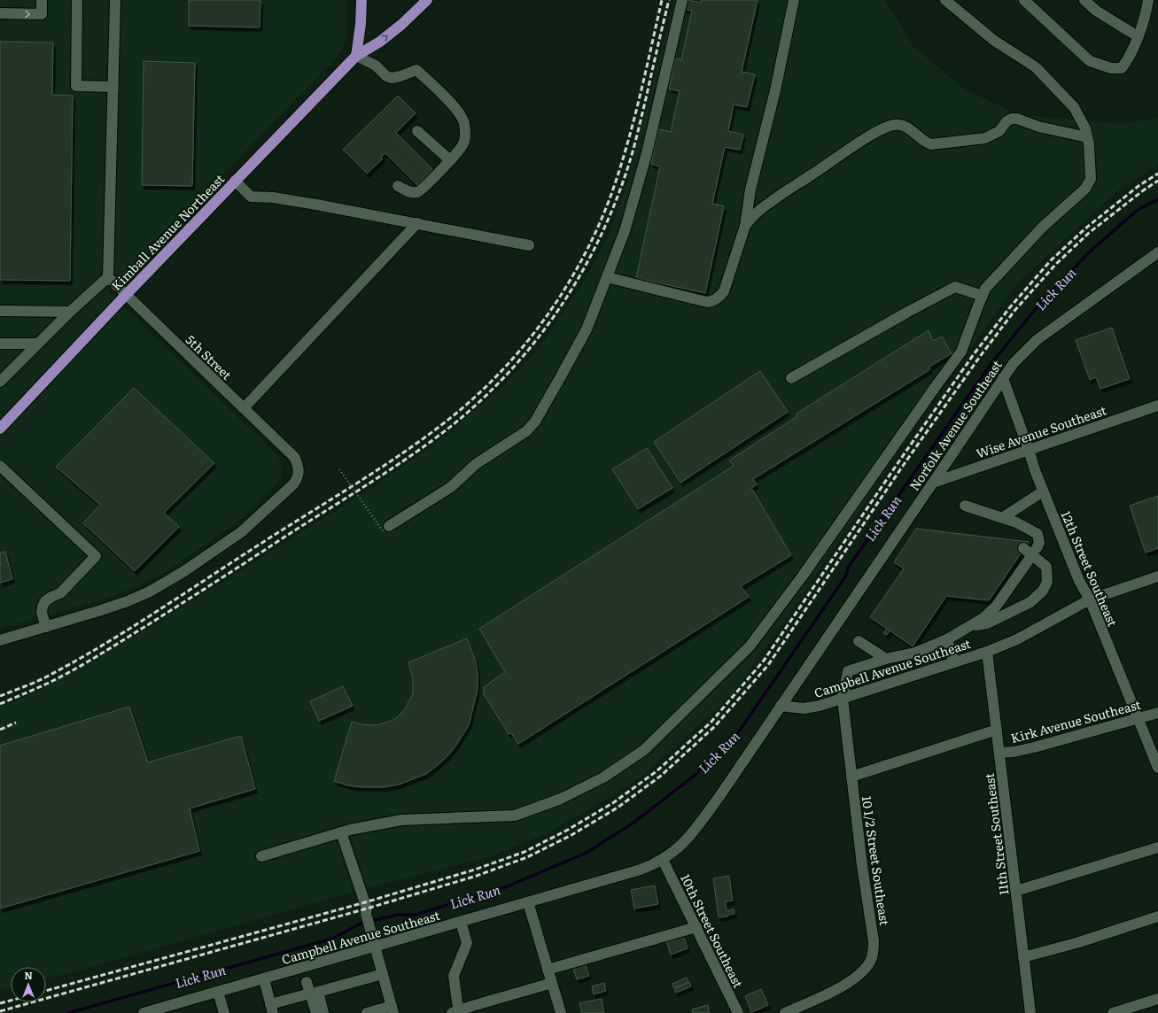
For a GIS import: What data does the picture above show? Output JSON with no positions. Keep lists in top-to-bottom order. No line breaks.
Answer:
{"streets":{"main road":["Kimball Avenue Northeast"],"street":["5th Street","Norfolk Avenue Southeast","Wise Avenue Southeast","12th Street Southeast","Campbell Avenue Southeast","Kirk Avenue Southeast","11th Street Southeast","10 1/2 Street Southeast","10th Street Southeast"]},"crossings":[["Kimball Avenue Northeast","5th Street"],["Norfolk Avenue Southeast","Wise Avenue Southeast"],["Norfolk Avenue Southeast","12th Street Southeast"],["Norfolk Avenue Southeast","Campbell Avenue Southeast"],["Wise Avenue Southeast","12th Street Southeast"],["12th Street Southeast","Campbell Avenue Southeast"],["12th Street Southeast","Kirk Avenue Southeast"],["Campbell Avenue Southeast","11th Street Southeast"],["Campbell Avenue Southeast","10 1/2 Street Southeast"],["Campbell Avenue Southeast","10th Street Southeast"],["Kirk Avenue Southeast","11th Street Southeast"]],"water":["Lick Run"],"north":"top"}
